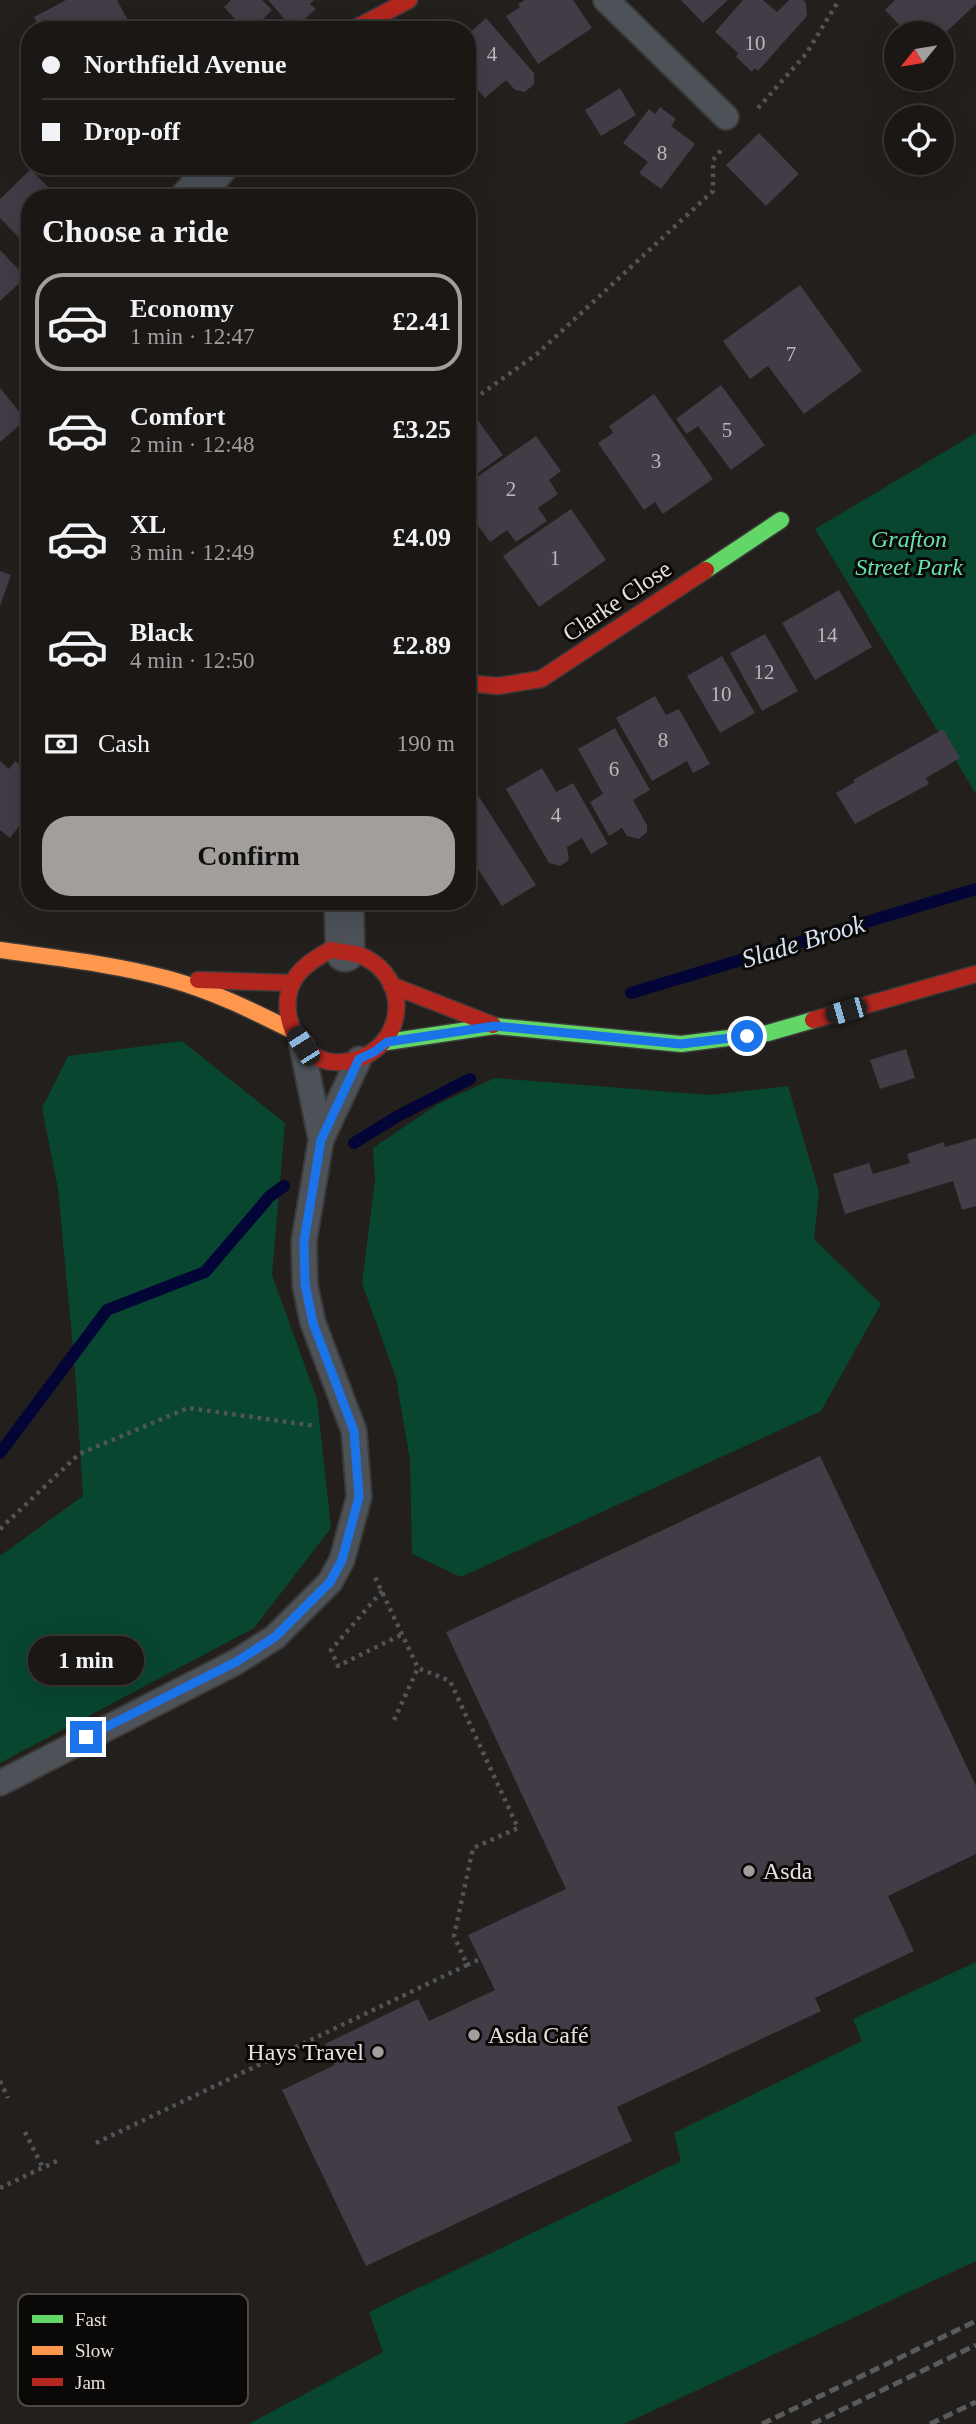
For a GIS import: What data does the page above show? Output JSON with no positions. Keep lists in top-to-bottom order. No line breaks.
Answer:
{"streets":{"main road":["Clarke Close"]},"water":["Slade Brook"],"parks":["Grafton Street Park"],"places":["Asda","Asda Café","Hays Travel"],"house_numbers":["10","4","8","7","5","3","2","1","14","12","10","8","6","4"],"legend":["Fast","Slow","Jam"],"north":"bottom left","page":{"banner":["Northfield Avenue","Drop-off"],"heading":"Choose a ride","list":[{"name":"Economy","note":"1 min · 12:47","value":"£2.41"},{"name":"Comfort","note":"2 min · 12:48","value":"£3.25"},{"name":"XL","note":"3 min · 12:49","value":"£4.09"},{"name":"Black","note":"4 min · 12:50","value":"£2.89"}],"pay":["Cash","190 m"],"buttons":"Confirm","bubble":"1 min"}}
